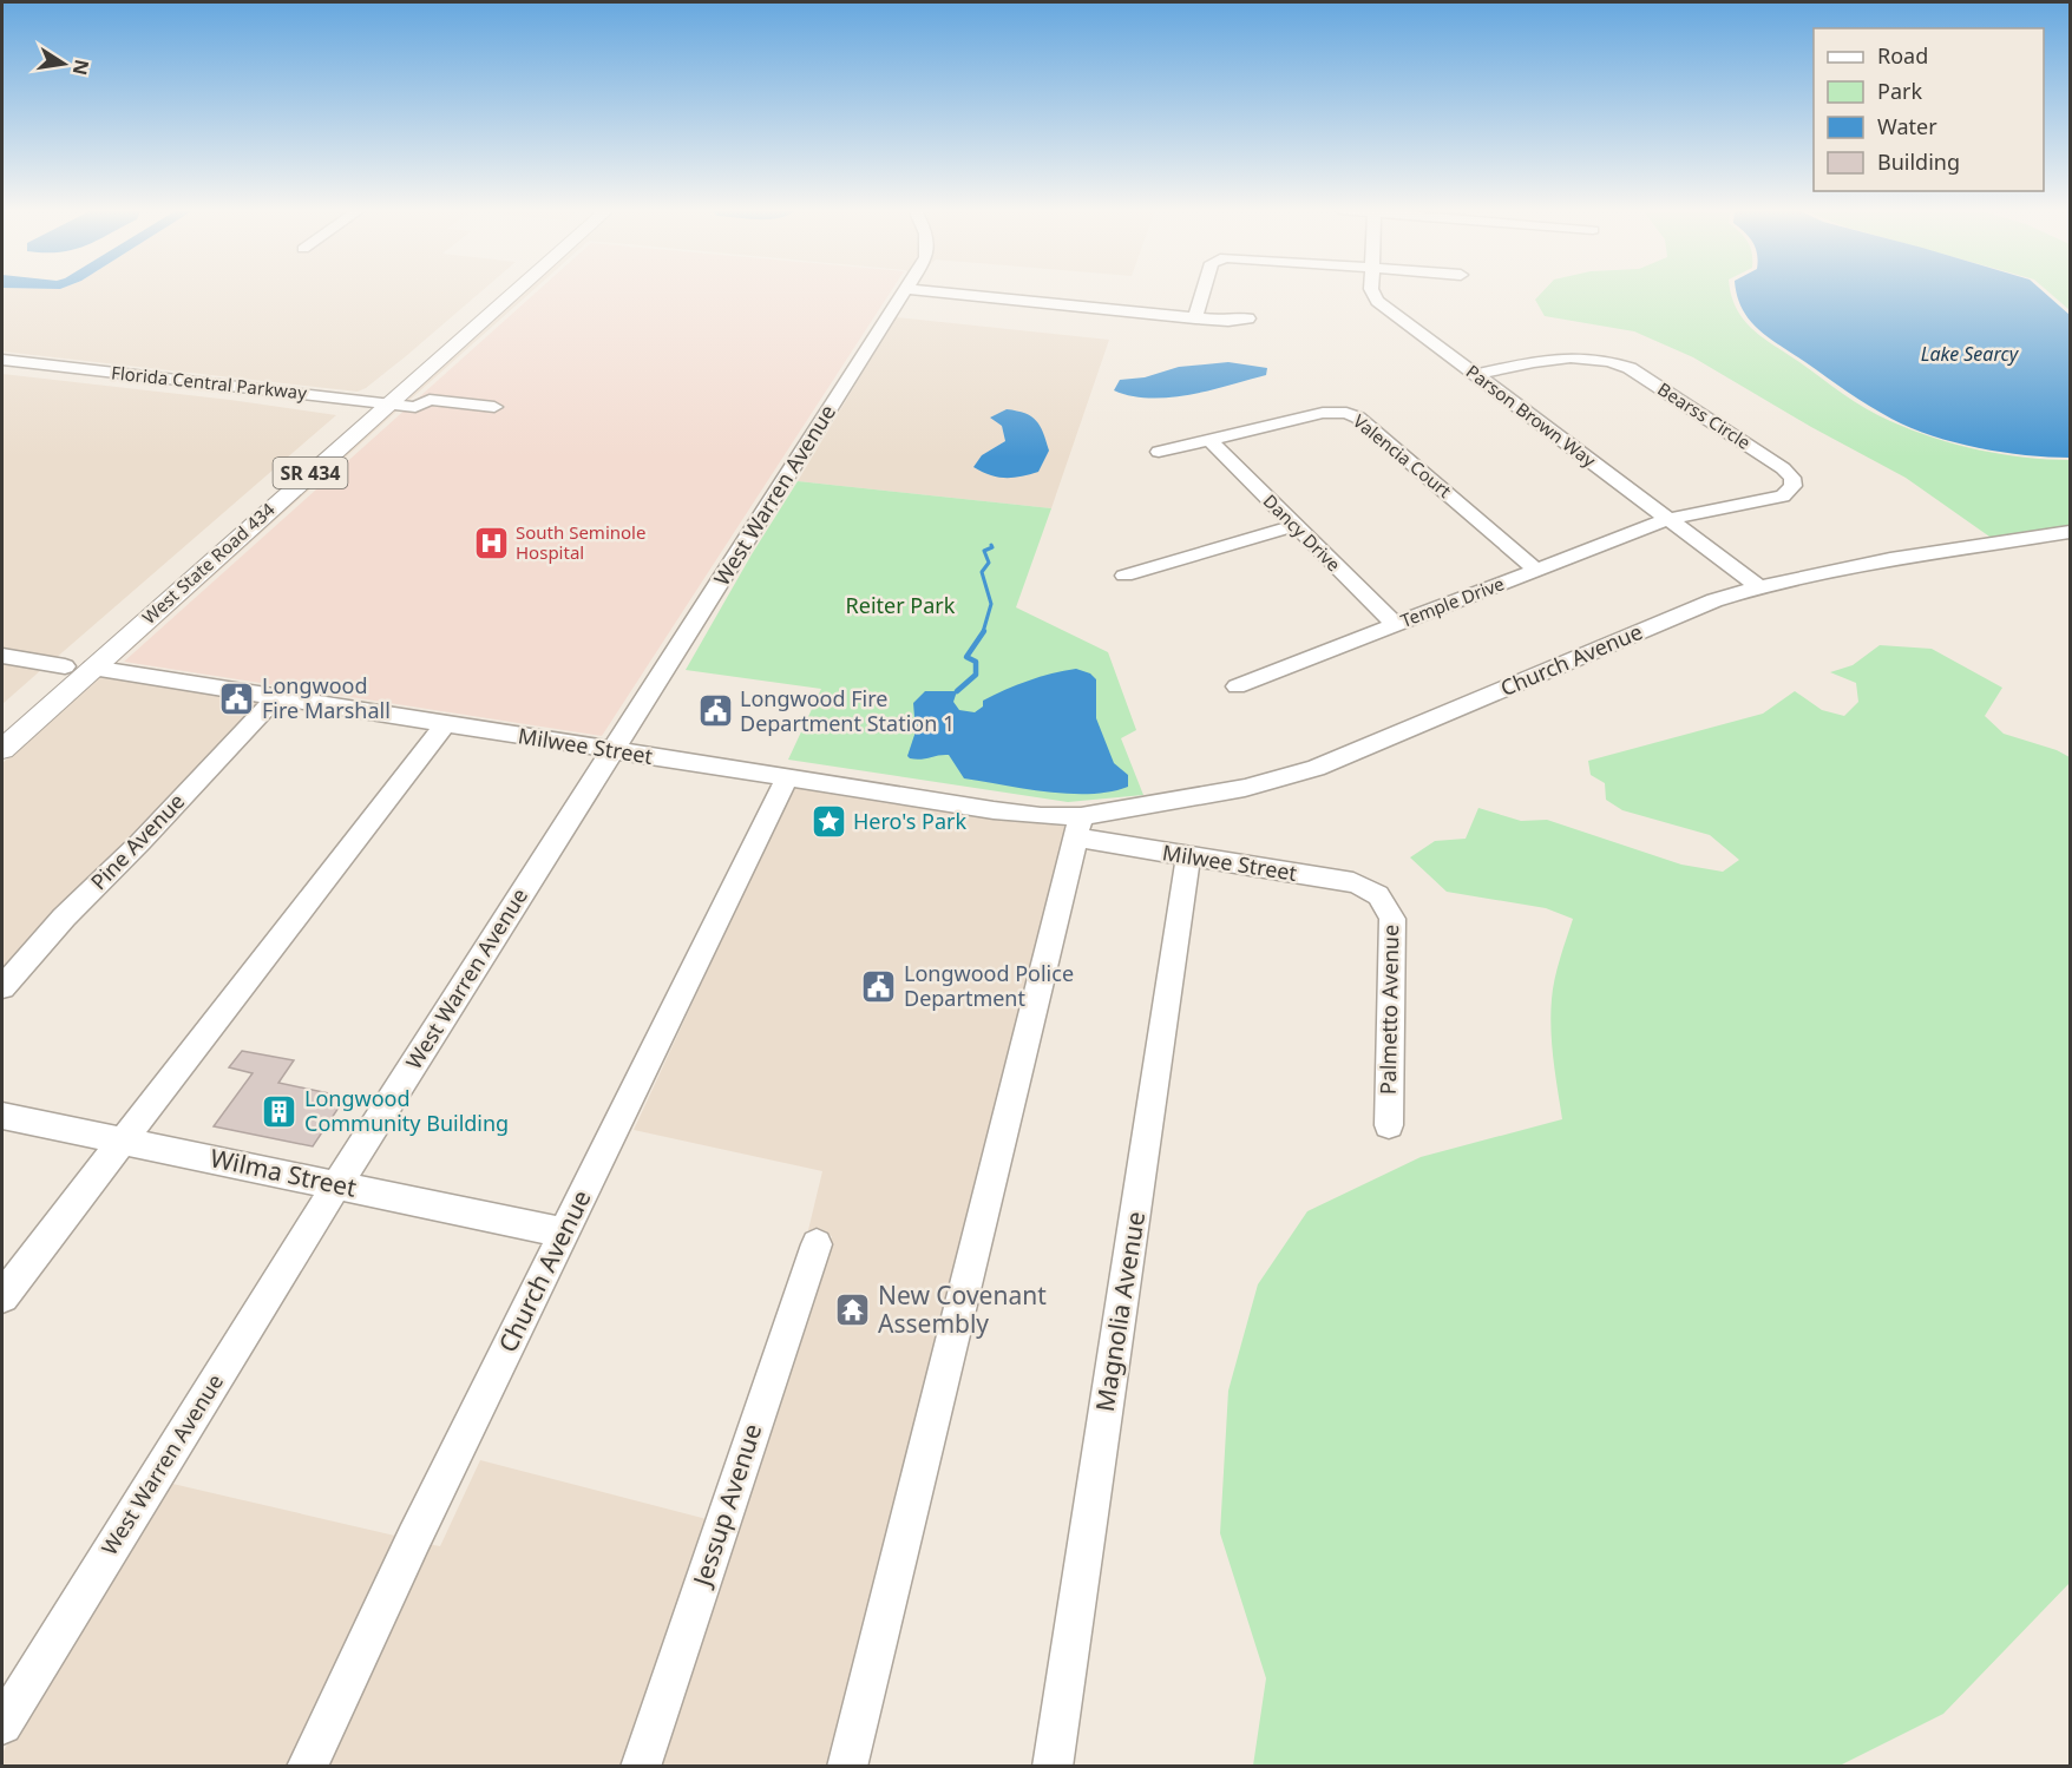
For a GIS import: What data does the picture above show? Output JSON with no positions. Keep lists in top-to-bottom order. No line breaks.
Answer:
{"streets":{"main road":["SR 434","West State Road 434"],"street":["Florida Central Parkway","Parson Brown Way","Bearss Circle","Valencia Court","West Warren Avenue","Dancy Drive","Temple Drive","Church Avenue","Milwee Street","Pine Avenue","Palmetto Avenue","Wilma Street","Magnolia Avenue","Jessup Avenue"]},"crossings":[["Florida Central Parkway","West State Road 434"],["Parson Brown Way","Bearss Circle"],["Parson Brown Way","Temple Drive"],["Parson Brown Way","Church Avenue"],["Bearss Circle","Temple Drive"],["Valencia Court","Dancy Drive"],["Valencia Court","Temple Drive"],["West Warren Avenue","Milwee Street"],["West Warren Avenue","Wilma Street"],["Dancy Drive","Temple Drive"],["West State Road 434","Milwee Street"],["Church Avenue","Milwee Street"],["Church Avenue","Wilma Street"],["Milwee Street","Pine Avenue"],["Milwee Street","Palmetto Avenue"],["Milwee Street","Magnolia Avenue"]],"water":["Lake Searcy"],"parks":["Reiter Park"],"places":{"hospital":["South Seminole Hospital"],"public building":["Longwood Fire Marshall","Longwood Fire Department Station 1","Longwood Police Department"],"place":["Hero's Park"],"building":["Longwood Community Building"],"temple":["New Covenant Assembly"]},"legend":["Road","Park","Water","Building"],"north":"right"}
